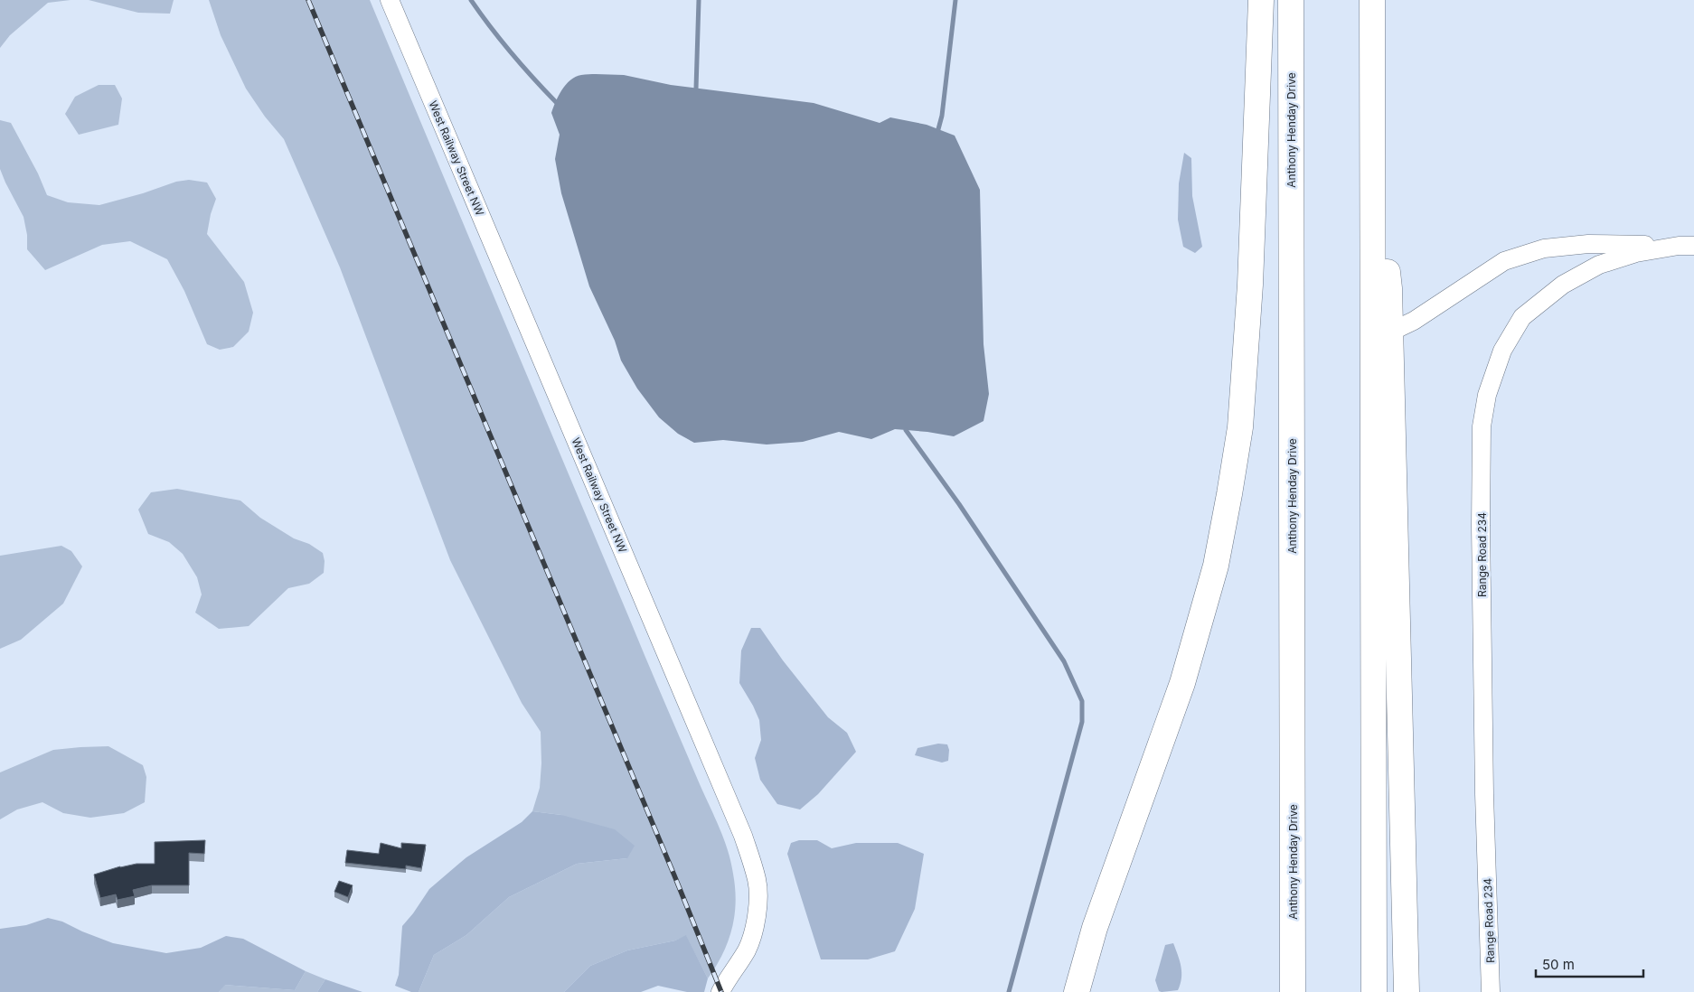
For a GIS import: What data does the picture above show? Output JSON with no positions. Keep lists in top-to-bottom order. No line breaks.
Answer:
{"streets":{"highway":["Anthony Henday Drive"],"street":["West Railway Street NW","Range Road 234"]},"scale_bar":"50 m"}
